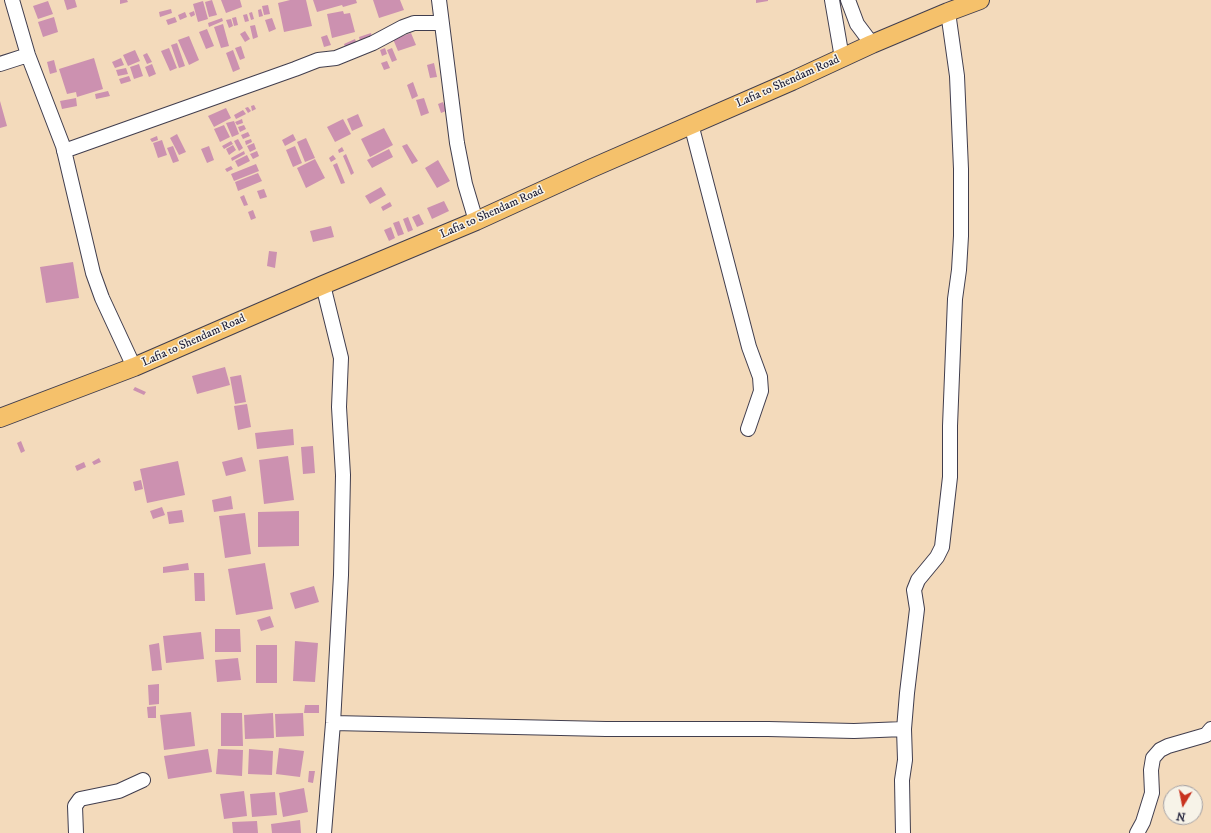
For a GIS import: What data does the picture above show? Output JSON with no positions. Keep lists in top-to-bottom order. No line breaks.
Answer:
{"streets":{"main road":["Lafia to Shendam Road"]},"north":"bottom"}
